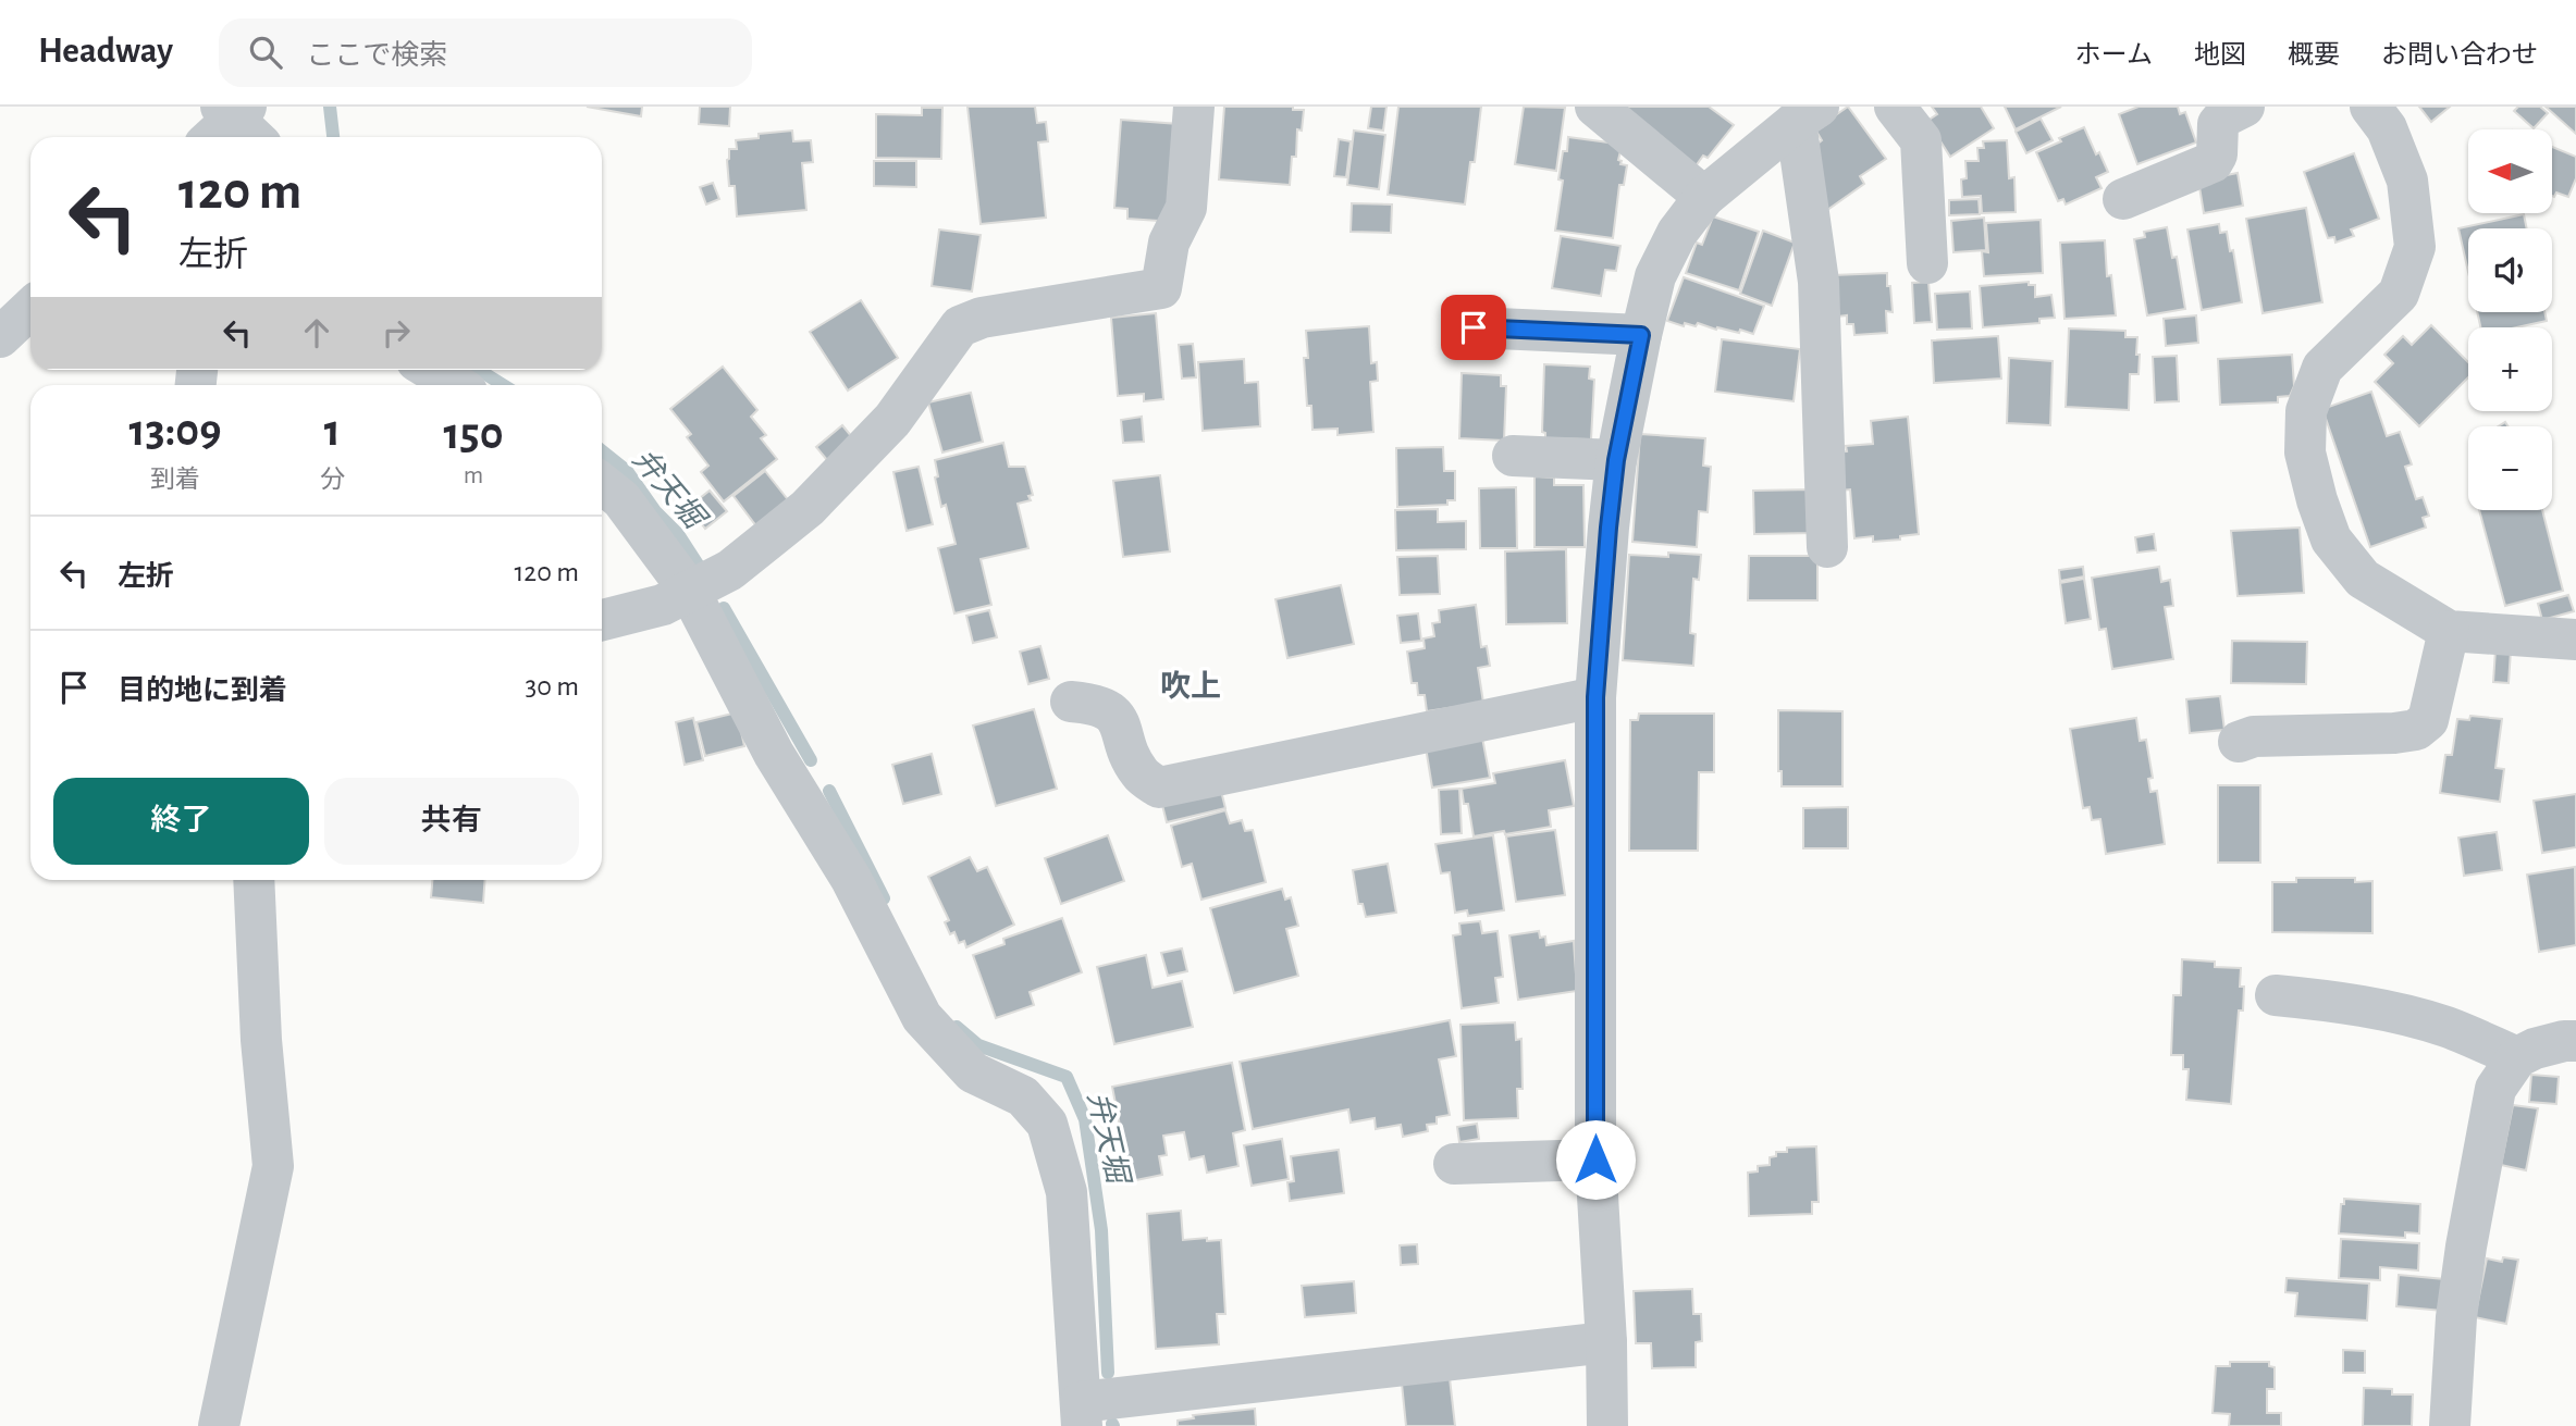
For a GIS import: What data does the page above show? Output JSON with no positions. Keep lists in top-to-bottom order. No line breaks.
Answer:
{"districts":["吹上"],"water":["弁天堀"],"north":"left","page":{"header":"Headway","search":"ここで検索","nav":["ホーム","地図","概要","お問い合わせ"],"map_buttons":["+","−"],"turn":["120 m","左折"],"eta":["13:09","到着","1","分","150","m"],"list":[{"name":"左折","value":"120 m"},{"name":"目的地に到着","value":"30 m"}],"buttons":["終了","共有"]}}
